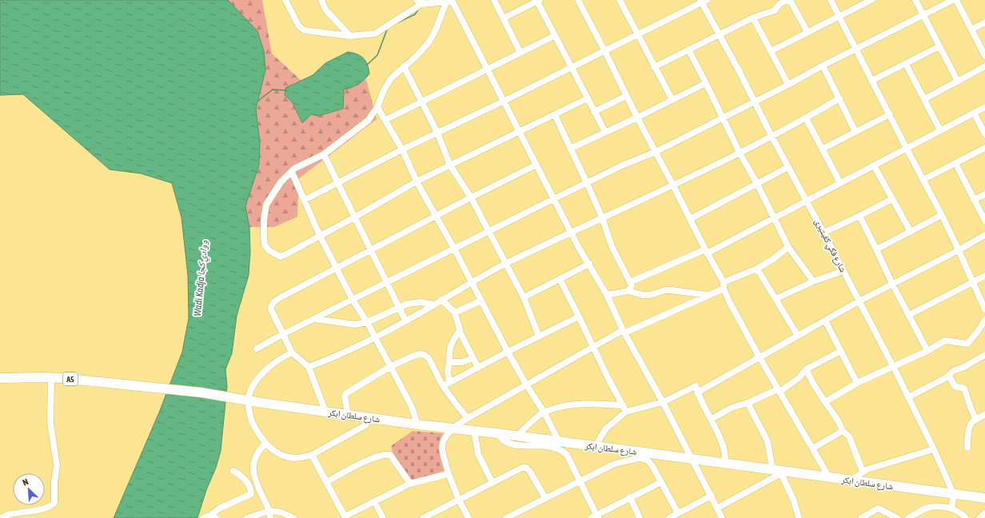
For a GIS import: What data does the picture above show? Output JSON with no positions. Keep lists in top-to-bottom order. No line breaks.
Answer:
{"streets":{"highway":["A5","شارع سلطان ابكر"],"street":["شارع فكي كفيتيرى"]},"crossings":[["شارع فكي كفيتيرى","شارع سلطان ابكر"],["A5","شارع سلطان ابكر"]],"water":["Wadi Kadja ووادي كجا"],"north":"top left"}
